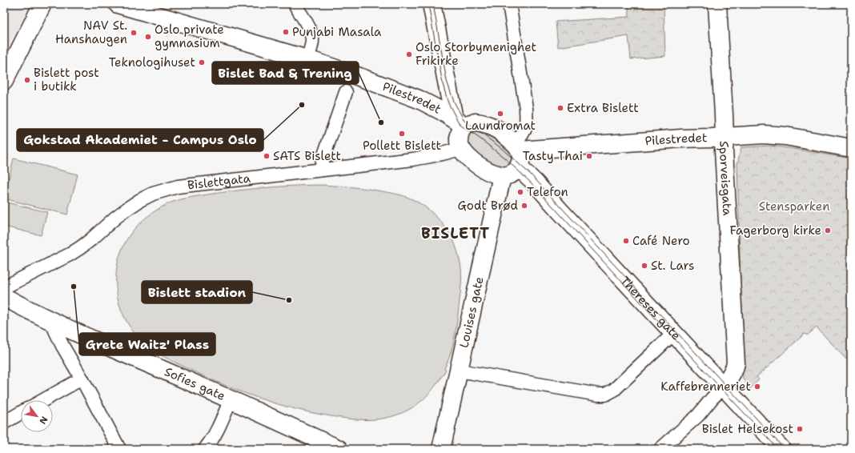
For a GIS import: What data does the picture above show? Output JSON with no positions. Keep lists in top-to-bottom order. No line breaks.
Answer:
{"streets":{"street":["Pilestredet","Sporveisgata","Bislettgata","Thereses gate","Louises gate","Sofies gate"]},"crossings":[["Pilestredet","Sporveisgata"],["Sporveisgata","Thereses gate"]],"districts":["BISLETT"],"parks":["Stensparken"],"places":["Punjabi Masala","NAV St. Hanshaugen","Oslo private gymnasium","Oslo Storbymenighet Frikirke","Teknologihuset","Bislett post i butikk","Gokstad Akademiet - Campus Oslo","Extra Bislett","Laundromat","Bislet Bad & Trening","Pollett Bislett","SATS Bislett","Tasty Thai","Telefon","Godt Brød","Fagerborg kirke","Café Nero","St. Lars","Grete Waitz' Plass","Bislett stadion","Kaffebrenneriet","Bislet Helsekost"],"north":"bottom right"}
